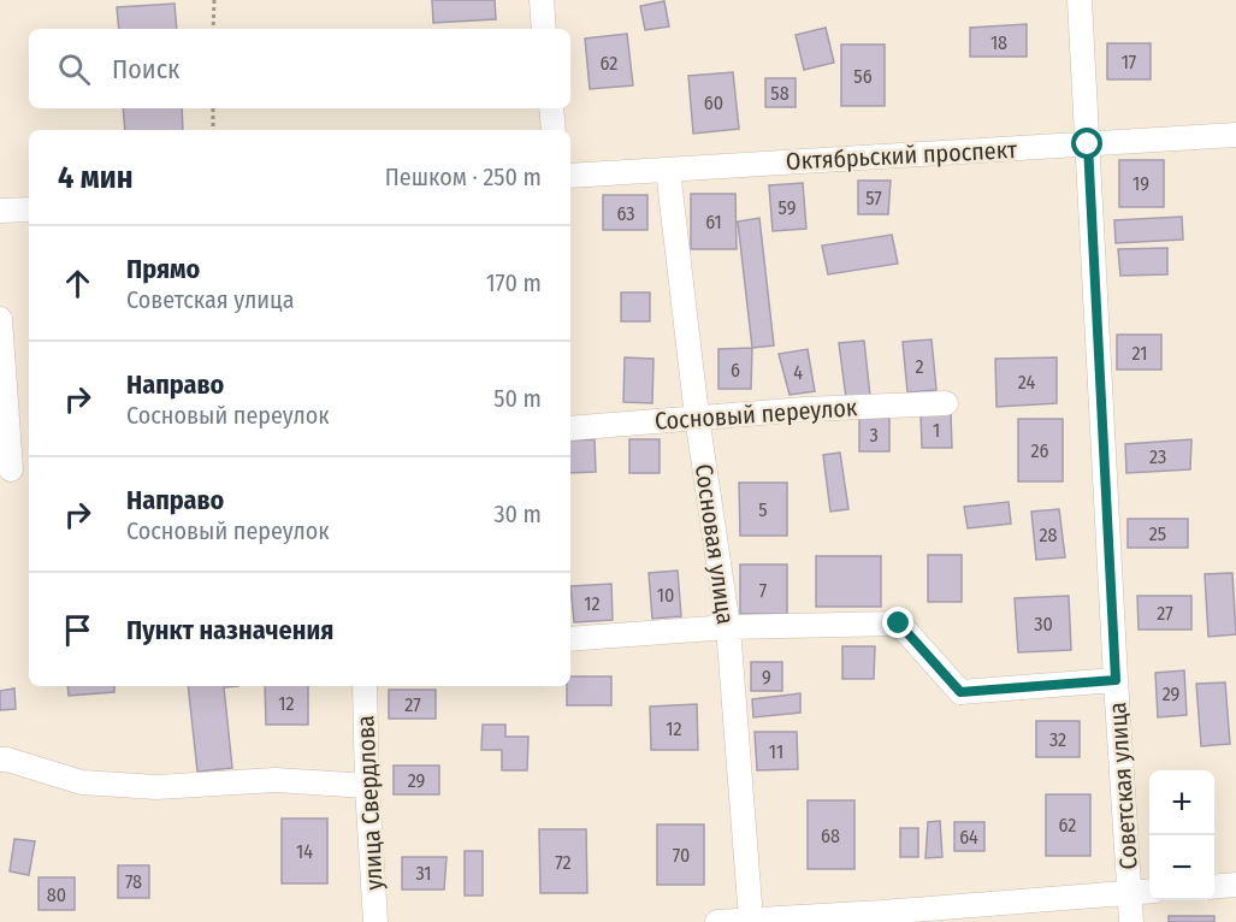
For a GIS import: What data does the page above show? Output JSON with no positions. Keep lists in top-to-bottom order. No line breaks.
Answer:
{"streets":{"street":["Октябрьский проспект","Сосновый переулок","Сосновая улица","Советская улица","улица Свердлова"]},"crossings":[["Октябрьский проспект","Сосновая улица"],["Октябрьский проспект","Советская улица"],["Сосновый переулок","Сосновая улица"]],"house_numbers":["18","17","62","56","58","60","19","57","59","63","61","21","2","6","4","24","1","3","26","23","5","25","28","7","10","12","27","30","9","29","12","27","12","32","11","29","62","68","64","14","70","72","31","78","80"],"page":{"search":"Поиск","heading":["4 мин","Пешком · 250 m"],"list":[["Прямо","Советская улица","170 m"],["Направо","Сосновый переулок","50 m"],["Направо","Сосновый переулок","30 m"],"Пункт назначения"],"map_buttons":["+","−"]}}
